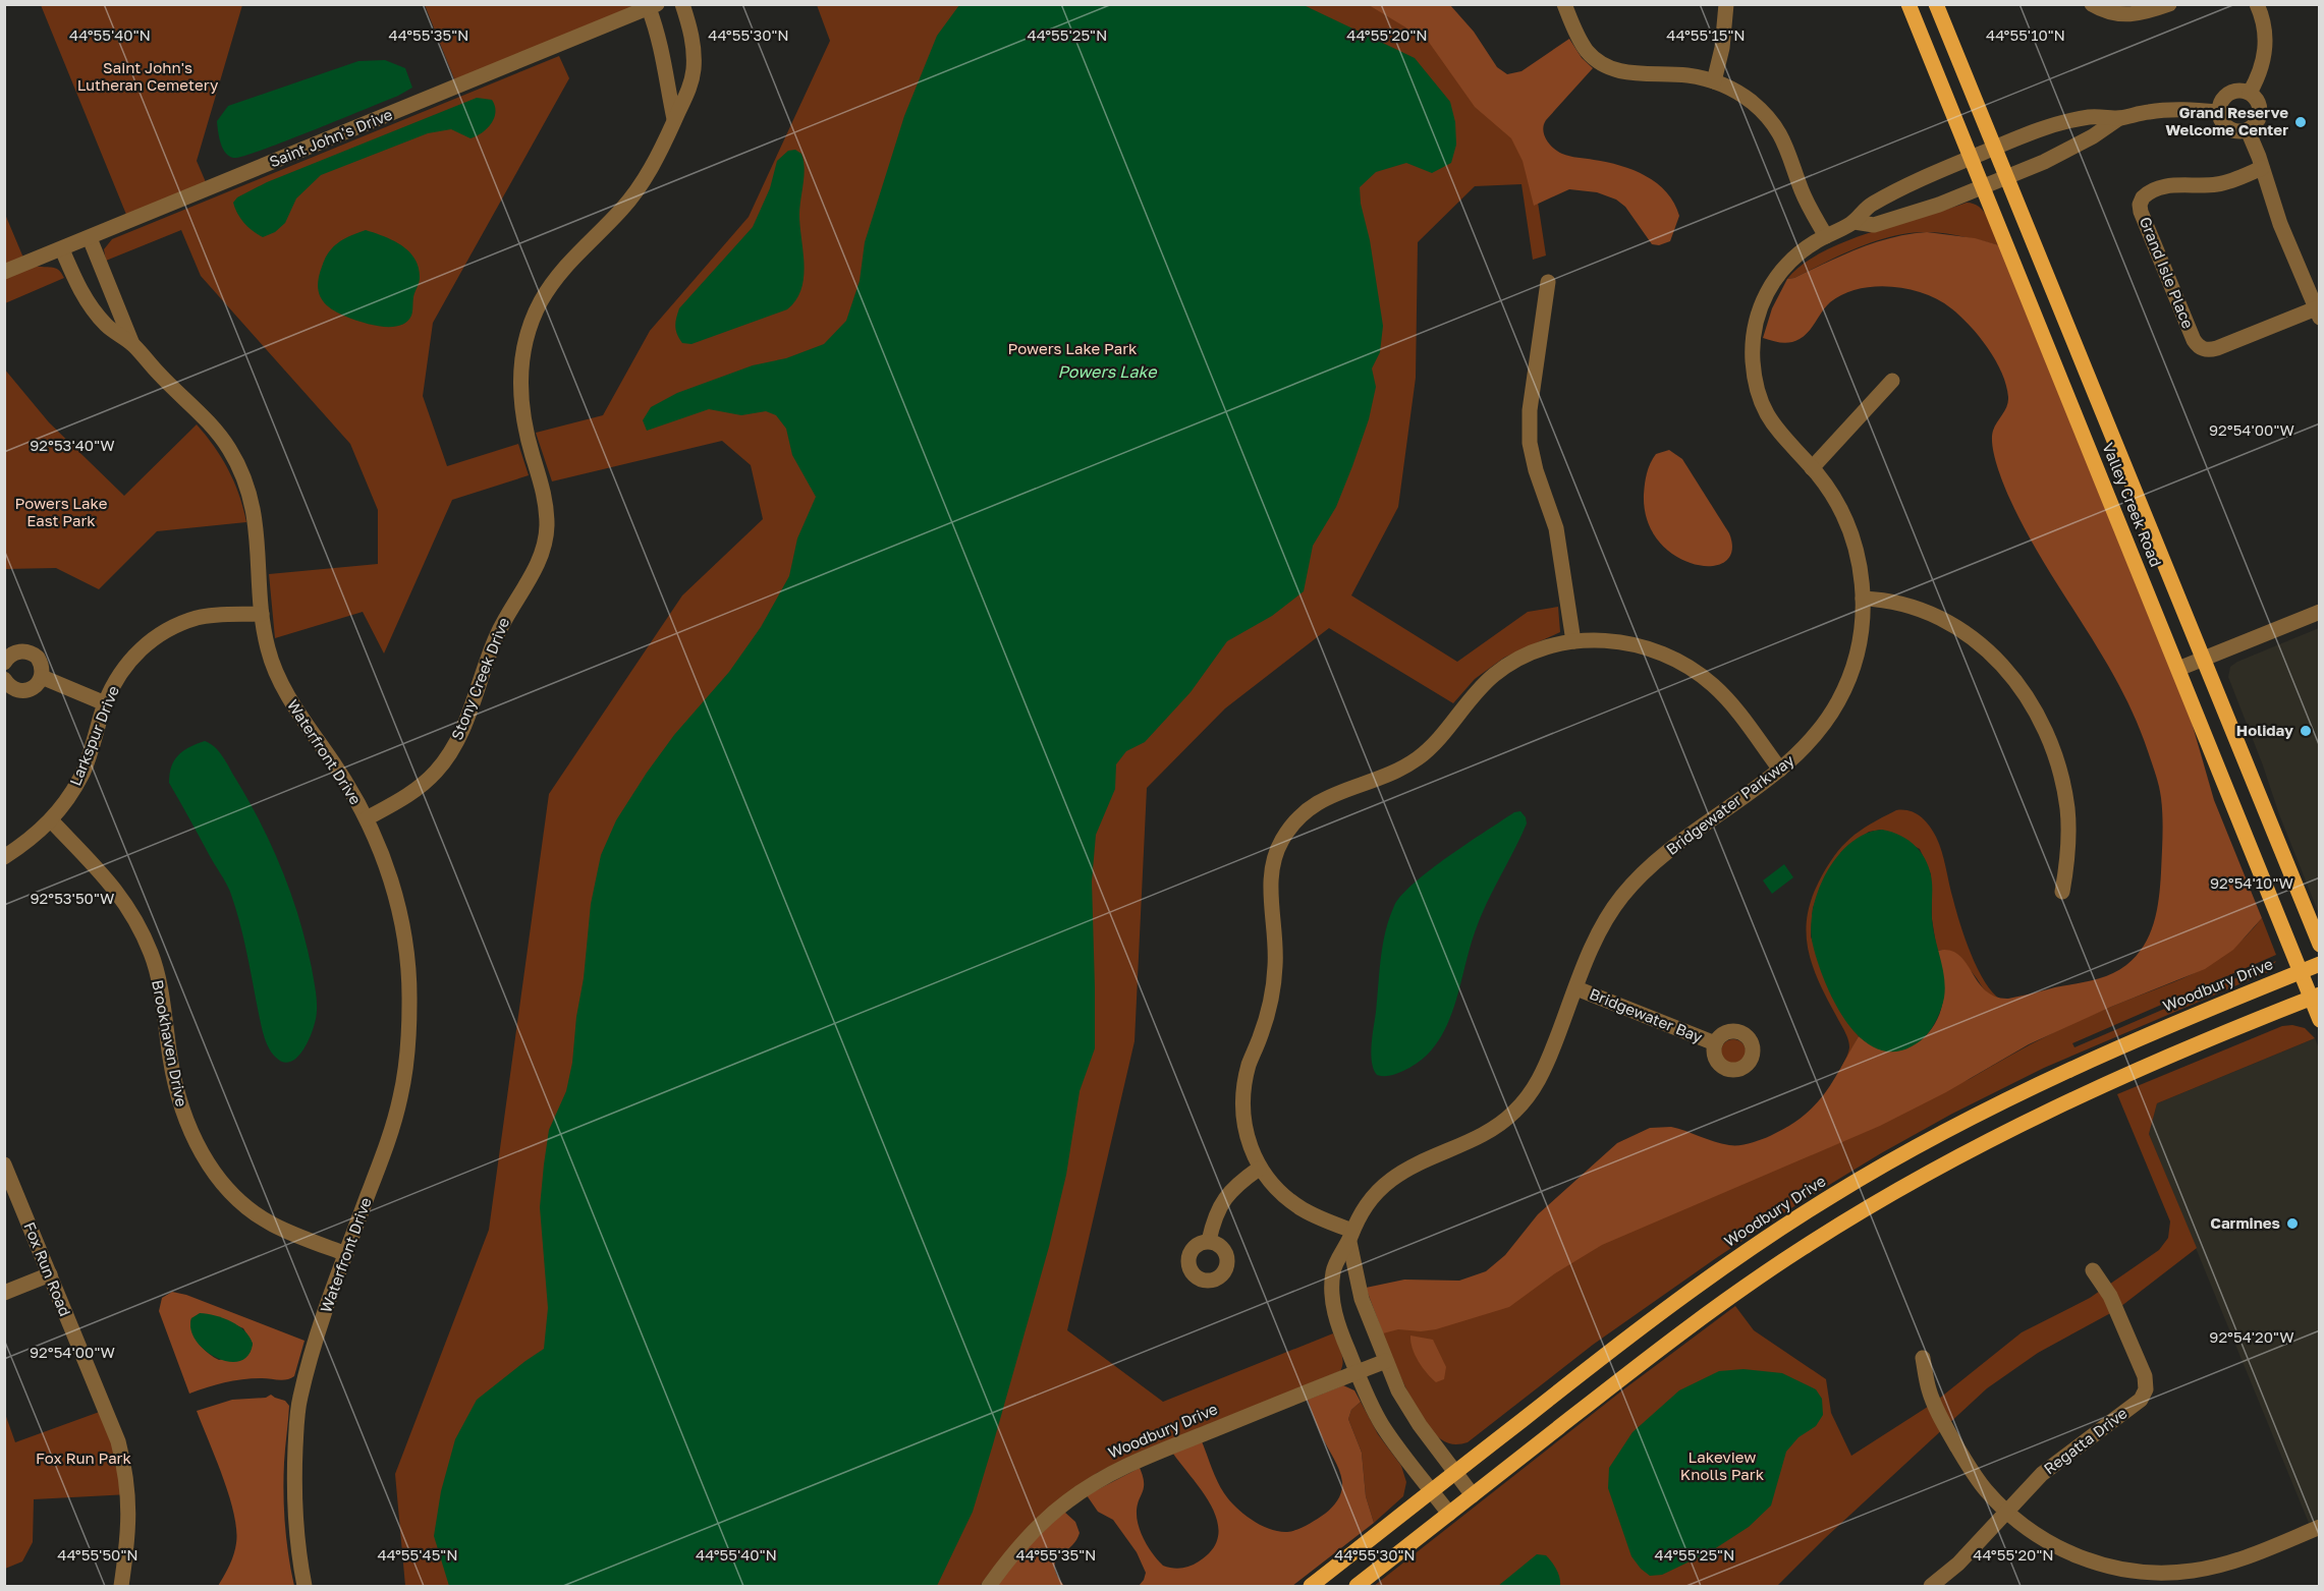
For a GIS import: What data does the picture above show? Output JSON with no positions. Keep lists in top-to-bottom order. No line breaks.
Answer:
{"streets":{"main road":["Valley Creek Road","Woodbury Drive"],"street":["Saint John's Drive","Grand Isle Place","Stony Creek Drive","Larkspur Drive","Waterfront Drive","Bridgewater Parkway","Bridgewater Bay","Brookhaven Drive","Fox Run Road","Regatta Drive"]},"crossings":[["Saint John's Drive","Waterfront Drive"],["Valley Creek Road","Bridgewater Parkway"],["Valley Creek Road","Woodbury Drive"],["Stony Creek Drive","Waterfront Drive"],["Larkspur Drive","Waterfront Drive"],["Larkspur Drive","Brookhaven Drive"],["Waterfront Drive","Brookhaven Drive"],["Bridgewater Parkway","Woodbury Drive"],["Bridgewater Parkway","Bridgewater Bay"]],"water":["Powers Lake"],"parks":["Saint John's Lutheran Cemetery","Powers Lake Park","Powers Lake East Park","Lakeview Knolls Park","Fox Run Park"],"places":["Grand Reserve Welcome Center","Holiday","Carmines"],"coordinates":["44°55'10\"N","44°55'40\"N","44°55'35\"N","44°55'30\"N","44°55'25\"N","44°55'20\"N","44°55'15\"N","92°54'00\"W","92°53'40\"W","92°54'10\"W","92°53'50\"W","92°54'20\"W","44°55'50\"N","44°55'45\"N"]}
